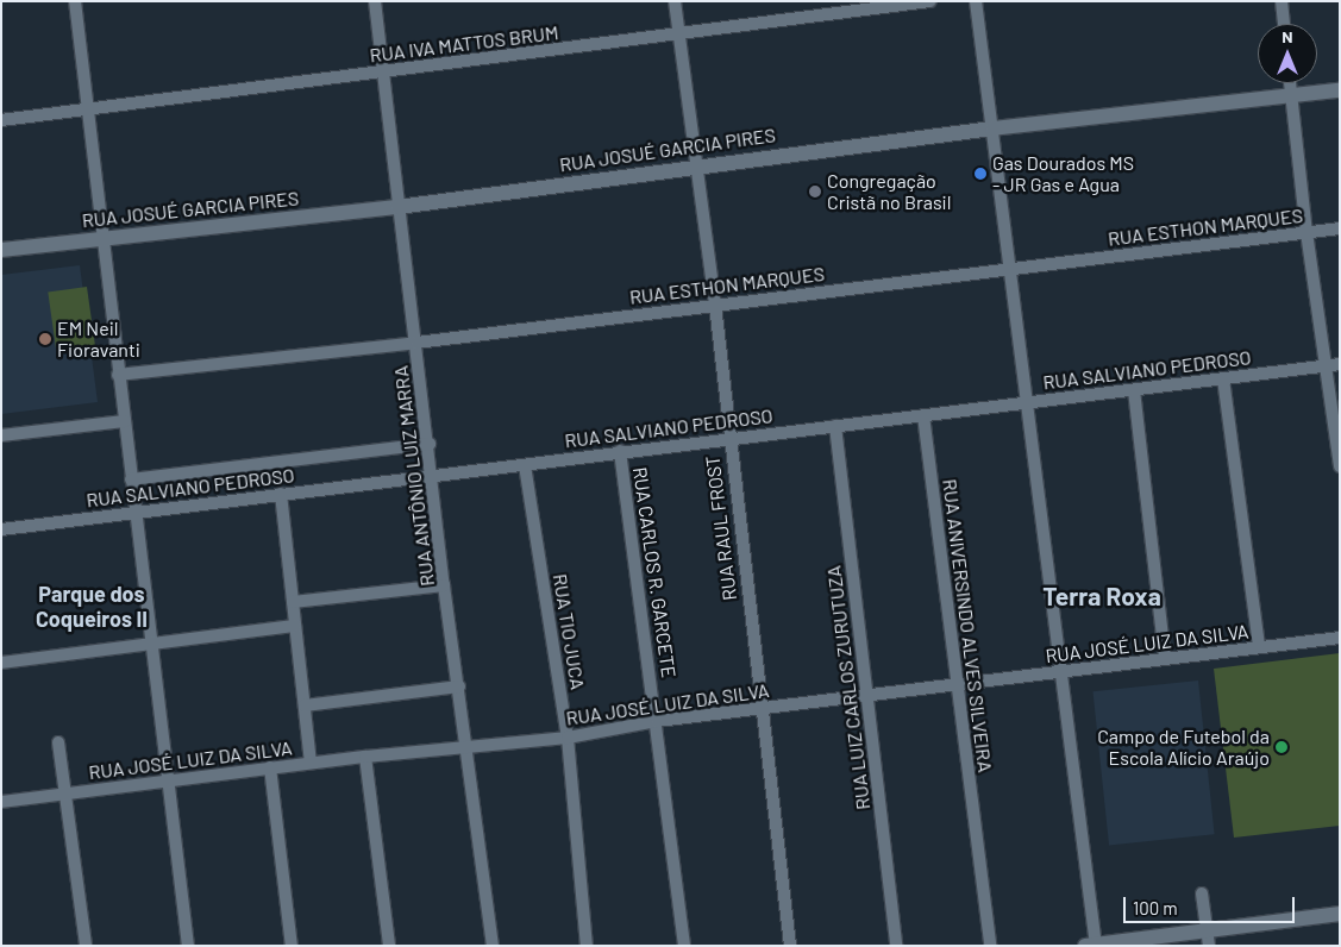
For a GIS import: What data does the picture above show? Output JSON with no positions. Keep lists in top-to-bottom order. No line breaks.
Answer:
{"streets":{"street":["RUA IVA MATTOS BRUM","RUA JOSUÉ GARCIA PIRES","RUA ESTHON MARQUES","RUA SALVIANO PEDROSO","RUA ANTÔNIO LUIZ MARRA","RUA RAUL FROST","RUA CARLOS R. GARCETE","RUA ANIVERSINDO ALVES SILVEIRA","RUA TIO JUCA","RUA JOSÉ LUIZ DA SILVA","RUA LUIZ CARLOS ZURUTUZA"]},"crossings":[["RUA IVA MATTOS BRUM","RUA ANTÔNIO LUIZ MARRA"],["RUA IVA MATTOS BRUM","RUA RAUL FROST"],["RUA JOSUÉ GARCIA PIRES","RUA ANTÔNIO LUIZ MARRA"],["RUA JOSUÉ GARCIA PIRES","RUA RAUL FROST"],["RUA ESTHON MARQUES","RUA ANTÔNIO LUIZ MARRA"],["RUA ESTHON MARQUES","RUA RAUL FROST"],["RUA SALVIANO PEDROSO","RUA ANTÔNIO LUIZ MARRA"],["RUA SALVIANO PEDROSO","RUA RAUL FROST"],["RUA SALVIANO PEDROSO","RUA CARLOS R. GARCETE"],["RUA SALVIANO PEDROSO","RUA ANIVERSINDO ALVES SILVEIRA"],["RUA SALVIANO PEDROSO","RUA TIO JUCA"],["RUA SALVIANO PEDROSO","RUA LUIZ CARLOS ZURUTUZA"],["RUA ANTÔNIO LUIZ MARRA","RUA JOSÉ LUIZ DA SILVA"],["RUA RAUL FROST","RUA JOSÉ LUIZ DA SILVA"],["RUA CARLOS R. GARCETE","RUA JOSÉ LUIZ DA SILVA"],["RUA ANIVERSINDO ALVES SILVEIRA","RUA JOSÉ LUIZ DA SILVA"],["RUA TIO JUCA","RUA JOSÉ LUIZ DA SILVA"],["RUA JOSÉ LUIZ DA SILVA","RUA LUIZ CARLOS ZURUTUZA"]],"districts":["Parque dos Coqueiros II","Terra Roxa"],"places":["Gas Dourados MS - JR Gas e Agua","Congregação Cristã no Brasil","EM Neil Fioravanti","Campo de Futebol da Escola Alício Araújo"],"scale_bar":"100 m","north":"top"}
